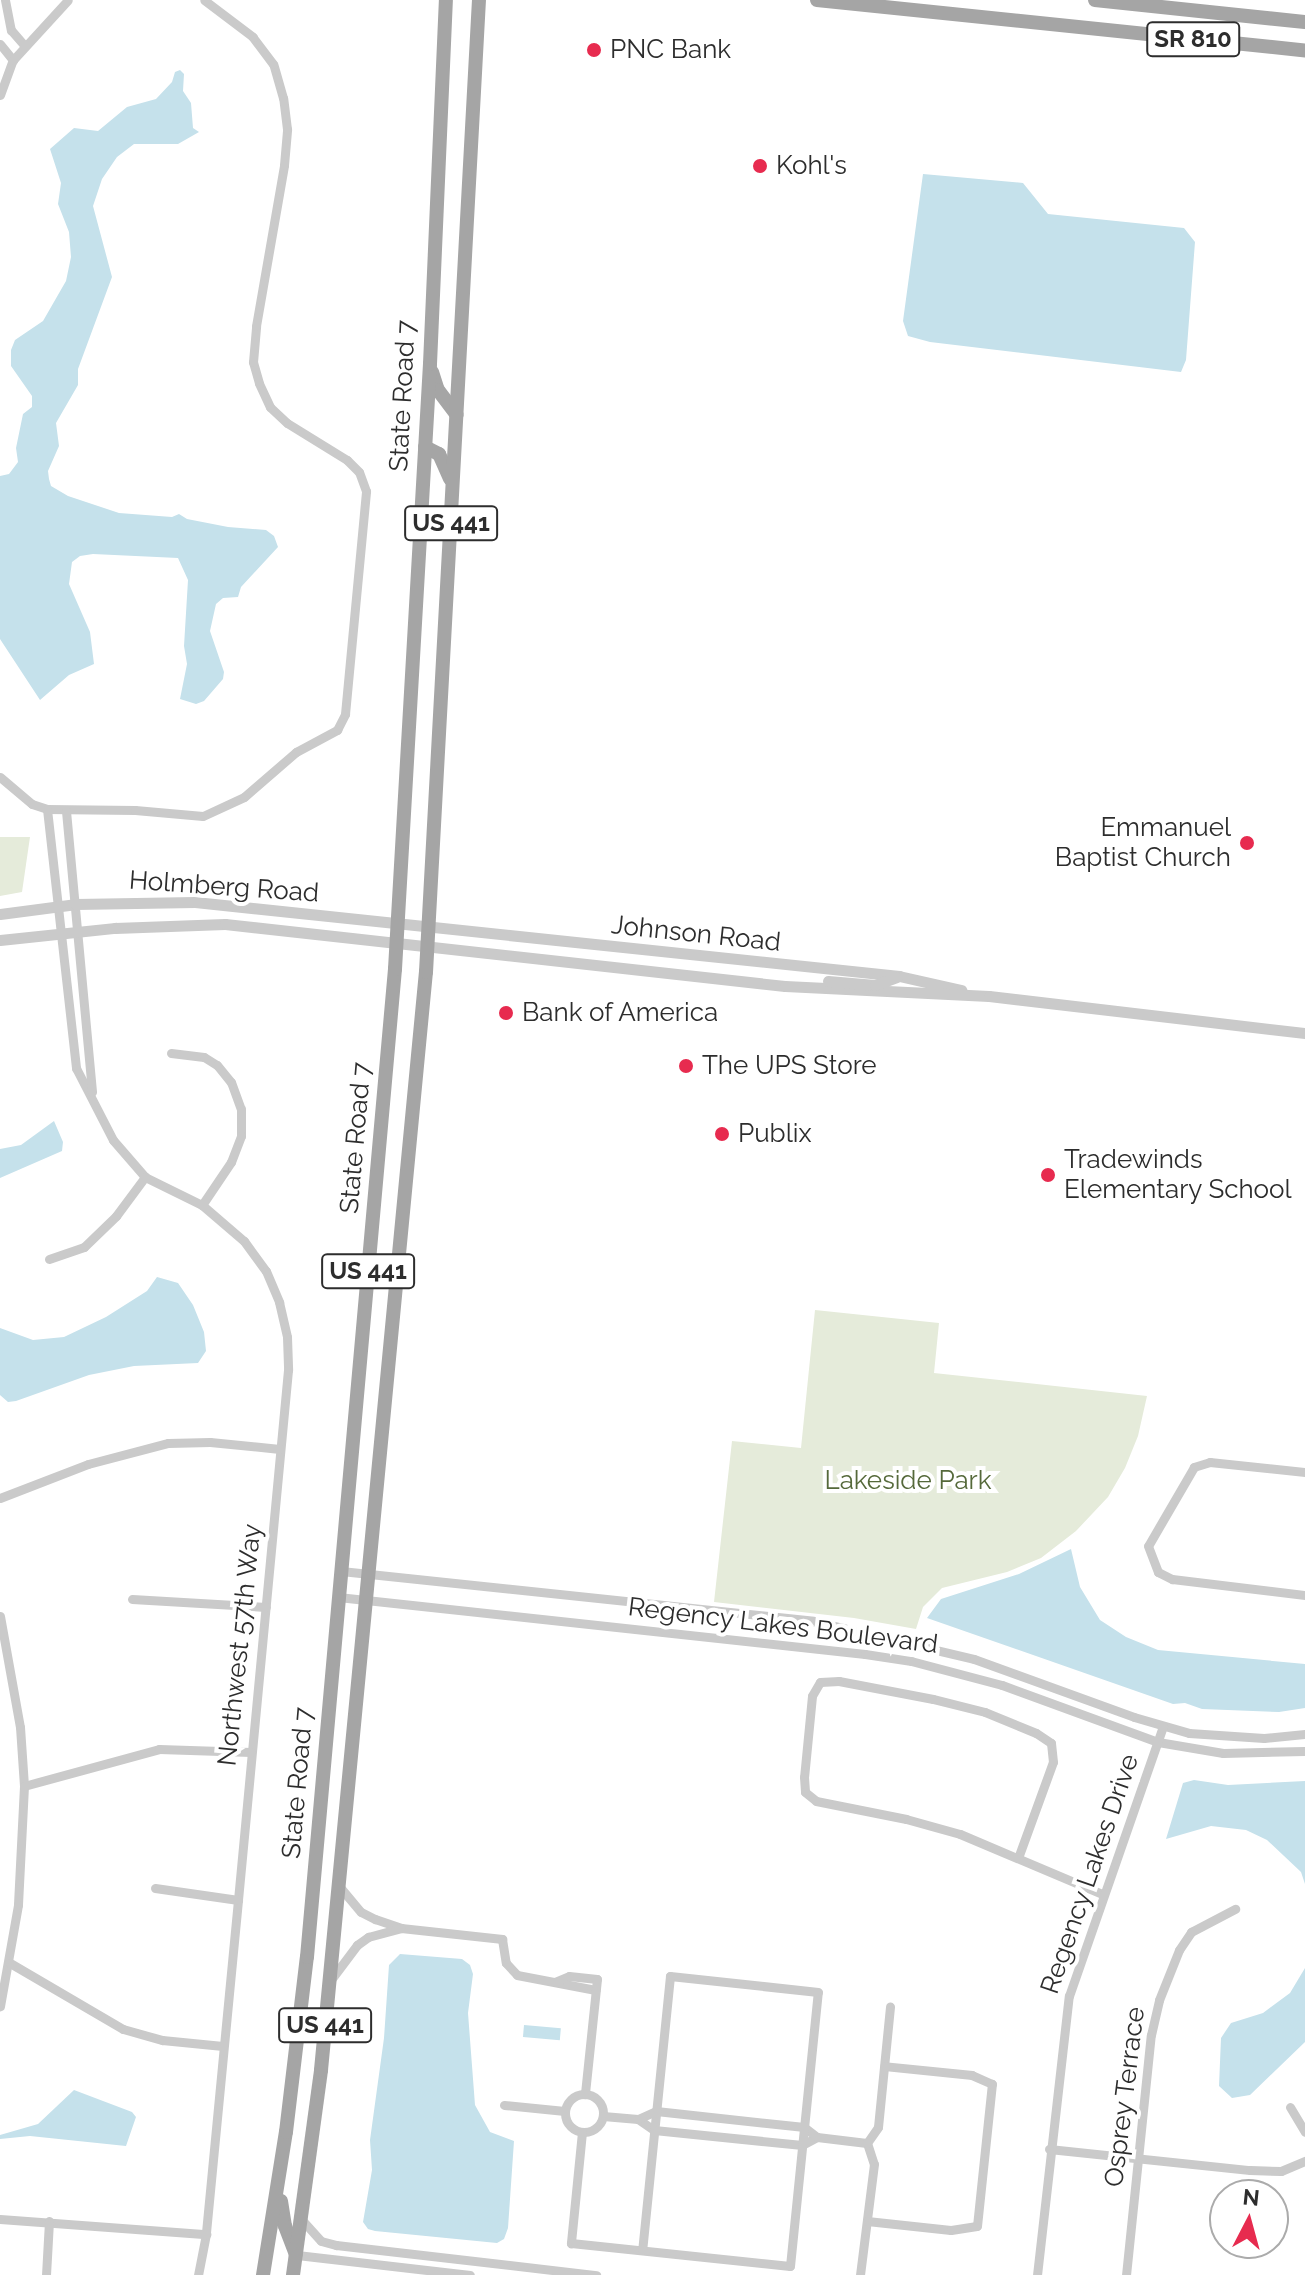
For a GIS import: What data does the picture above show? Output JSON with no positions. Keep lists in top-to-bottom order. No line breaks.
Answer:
{"streets":{"main road":["SR 810","State Road 7","US 441"],"street":["Holmberg Road","Johnson Road","Regency Lakes Boulevard","Northwest 57th Way","Regency Lakes Drive","Osprey Terrace"]},"crossings":[["State Road 7","Holmberg Road"],["State Road 7","Johnson Road"],["State Road 7","Regency Lakes Boulevard"],["Holmberg Road","Johnson Road"],["Holmberg Road","Northwest 57th Way"],["Regency Lakes Boulevard","Regency Lakes Drive"]],"parks":["Lakeside Park"],"places":["PNC Bank","Kohl's","Emmanuel Baptist Church","Bank of America","The UPS Store","Publix","Tradewinds Elementary School"],"north":"top"}
